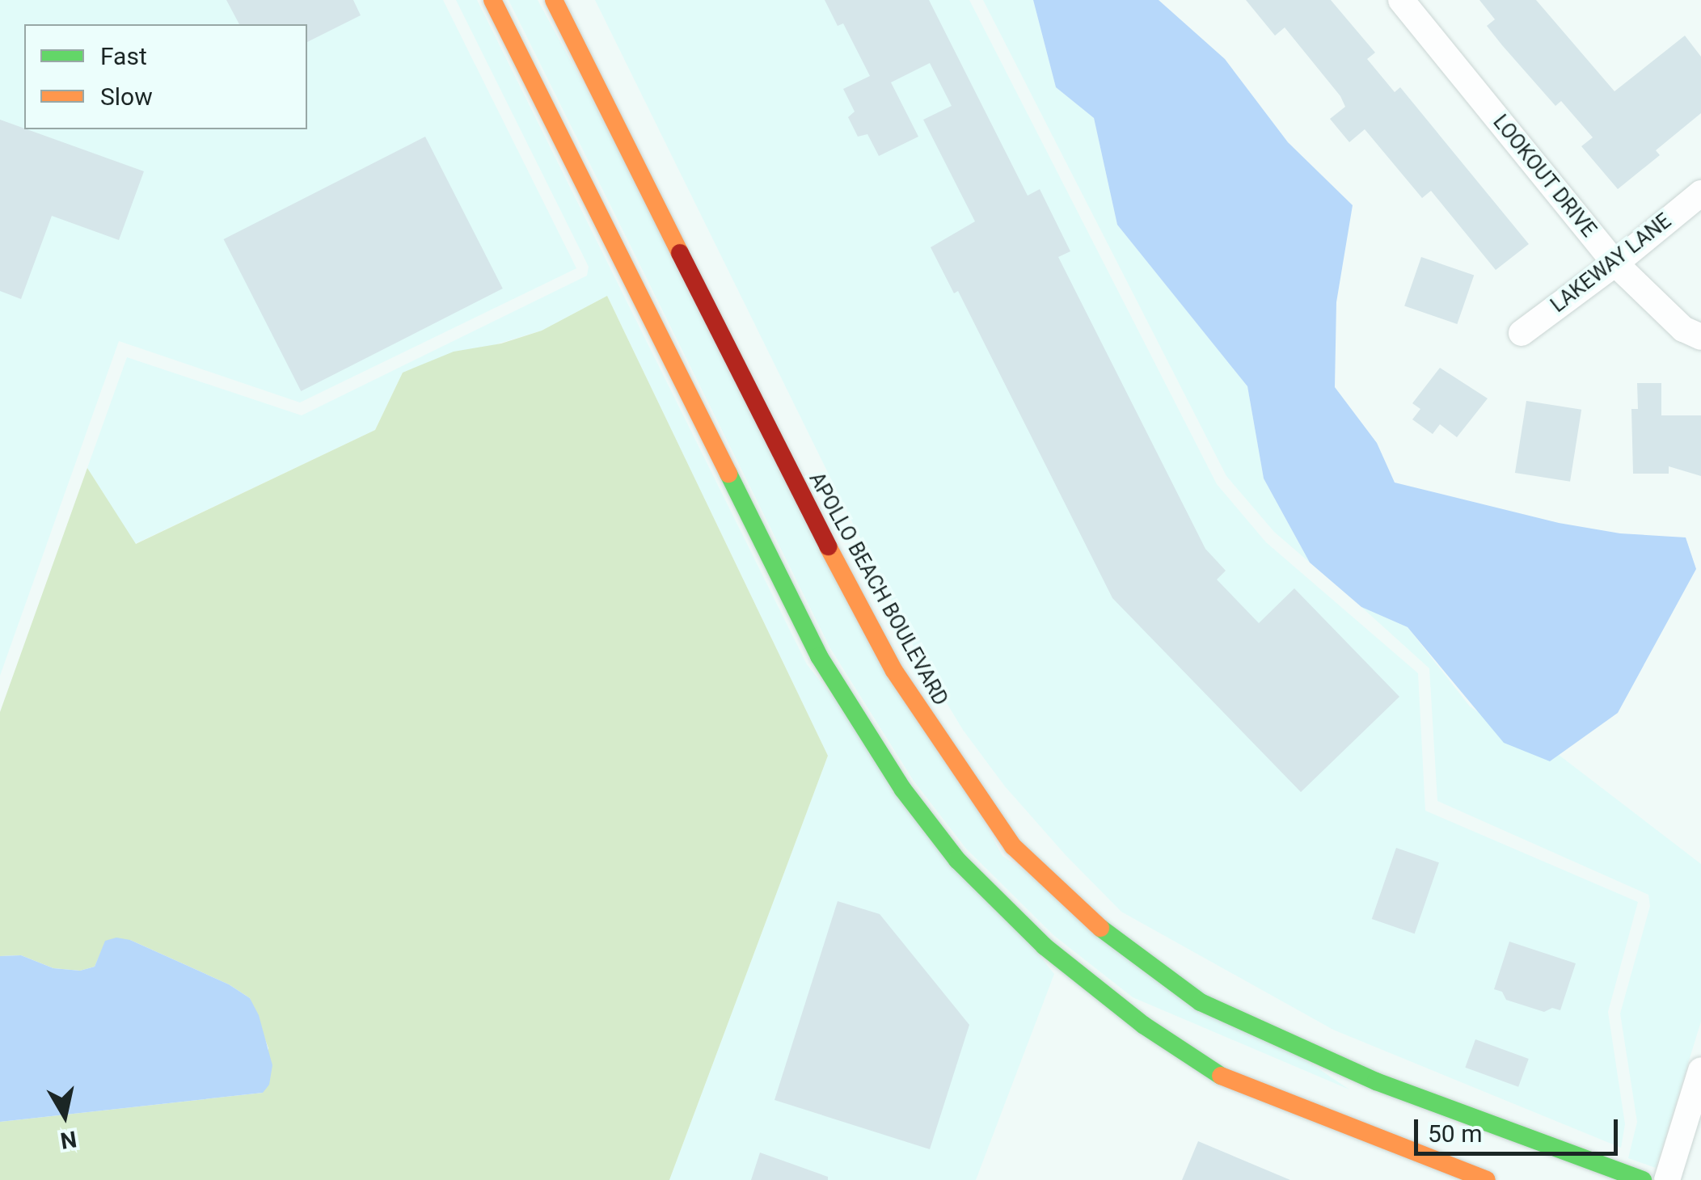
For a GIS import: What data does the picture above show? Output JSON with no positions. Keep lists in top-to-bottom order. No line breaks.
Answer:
{"streets":{"main road":["APOLLO BEACH BOULEVARD"],"street":["LOOKOUT DRIVE","LAKEWAY LANE"]},"crossings":[["LOOKOUT DRIVE","LAKEWAY LANE"]],"legend":["Fast","Slow"],"scale_bar":"50 m","north":"bottom"}
